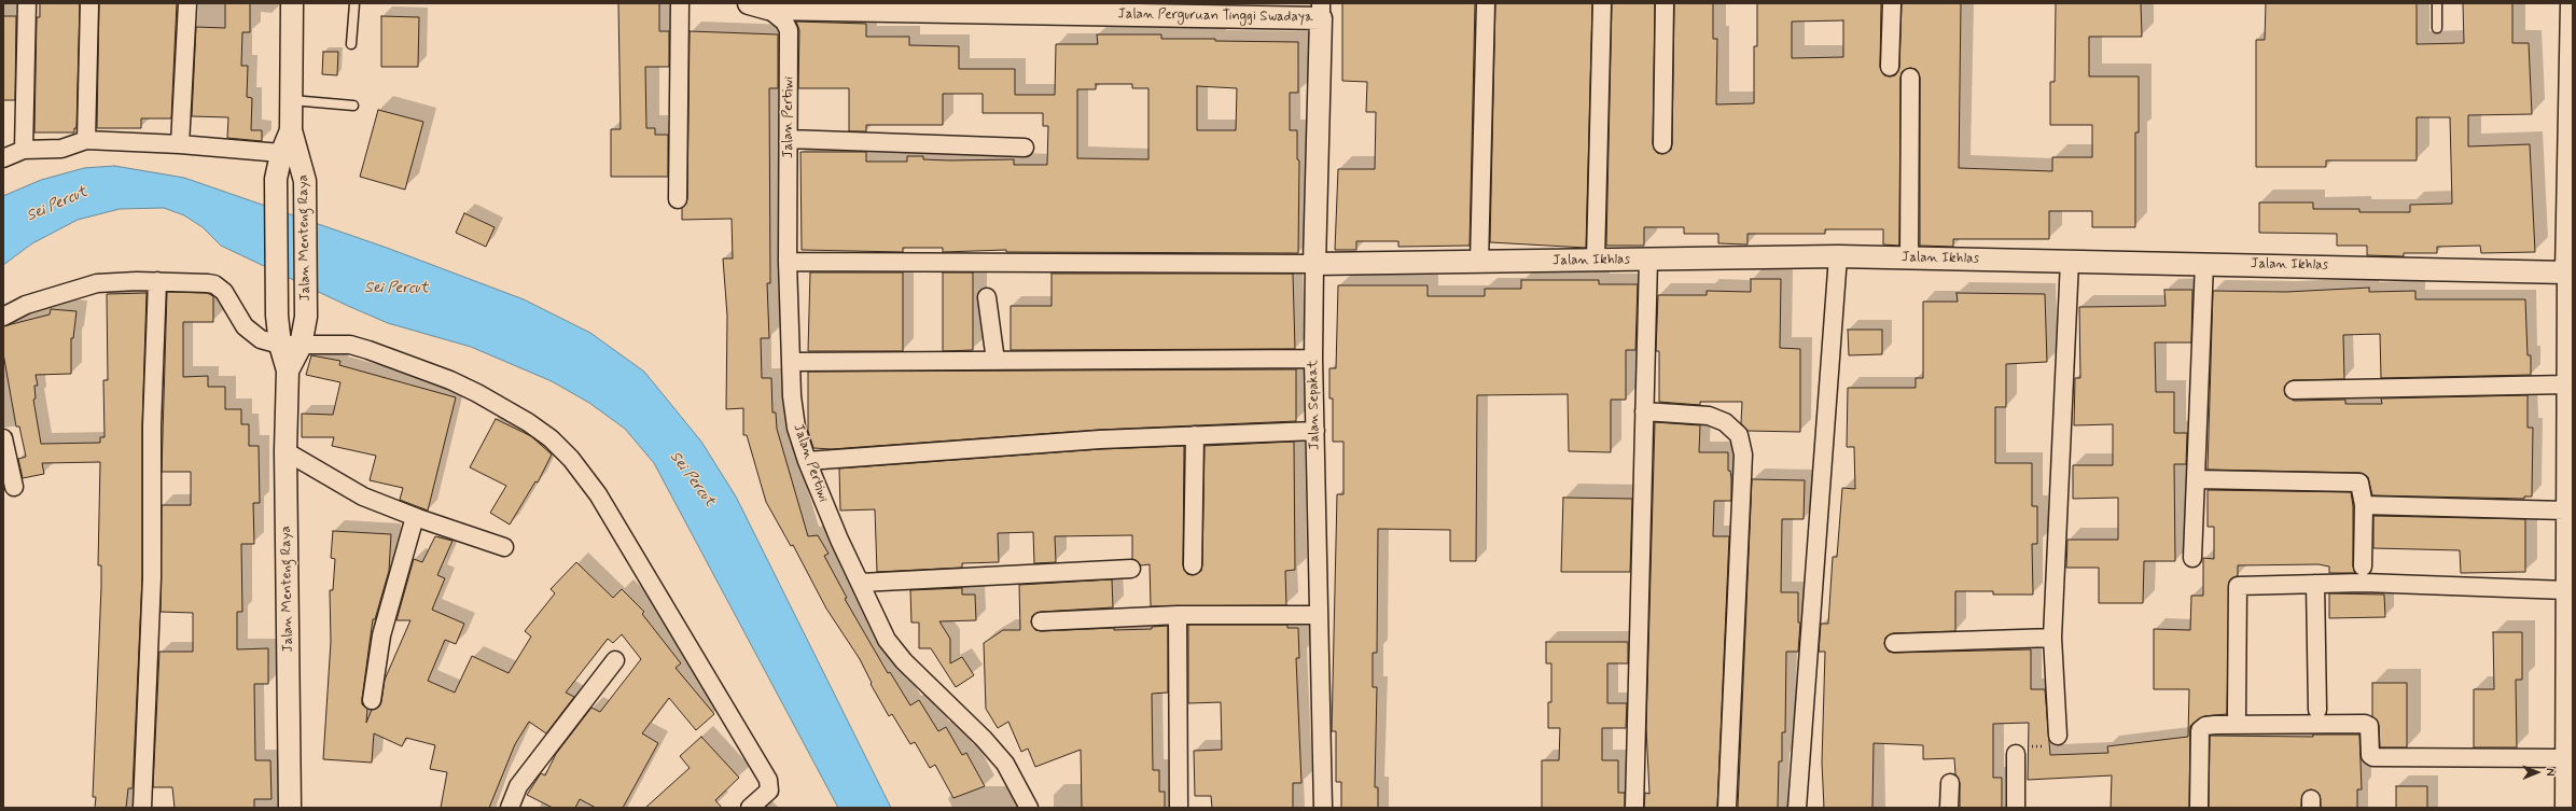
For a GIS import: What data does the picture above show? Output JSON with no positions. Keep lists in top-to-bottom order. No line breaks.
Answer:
{"streets":{"street":["Jalan Perguruan Tinggi Swadaya","Jalan Pertiwi","Jalan Menteng Raya","Jalan Ikhlas","Jalan Sepakat"]},"crossings":[["Jalan Perguruan Tinggi Swadaya","Jalan Pertiwi"],["Jalan Perguruan Tinggi Swadaya","Jalan Sepakat"],["Jalan Ikhlas","Jalan Sepakat"]],"water":["Sei Percut"],"north":"right"}
